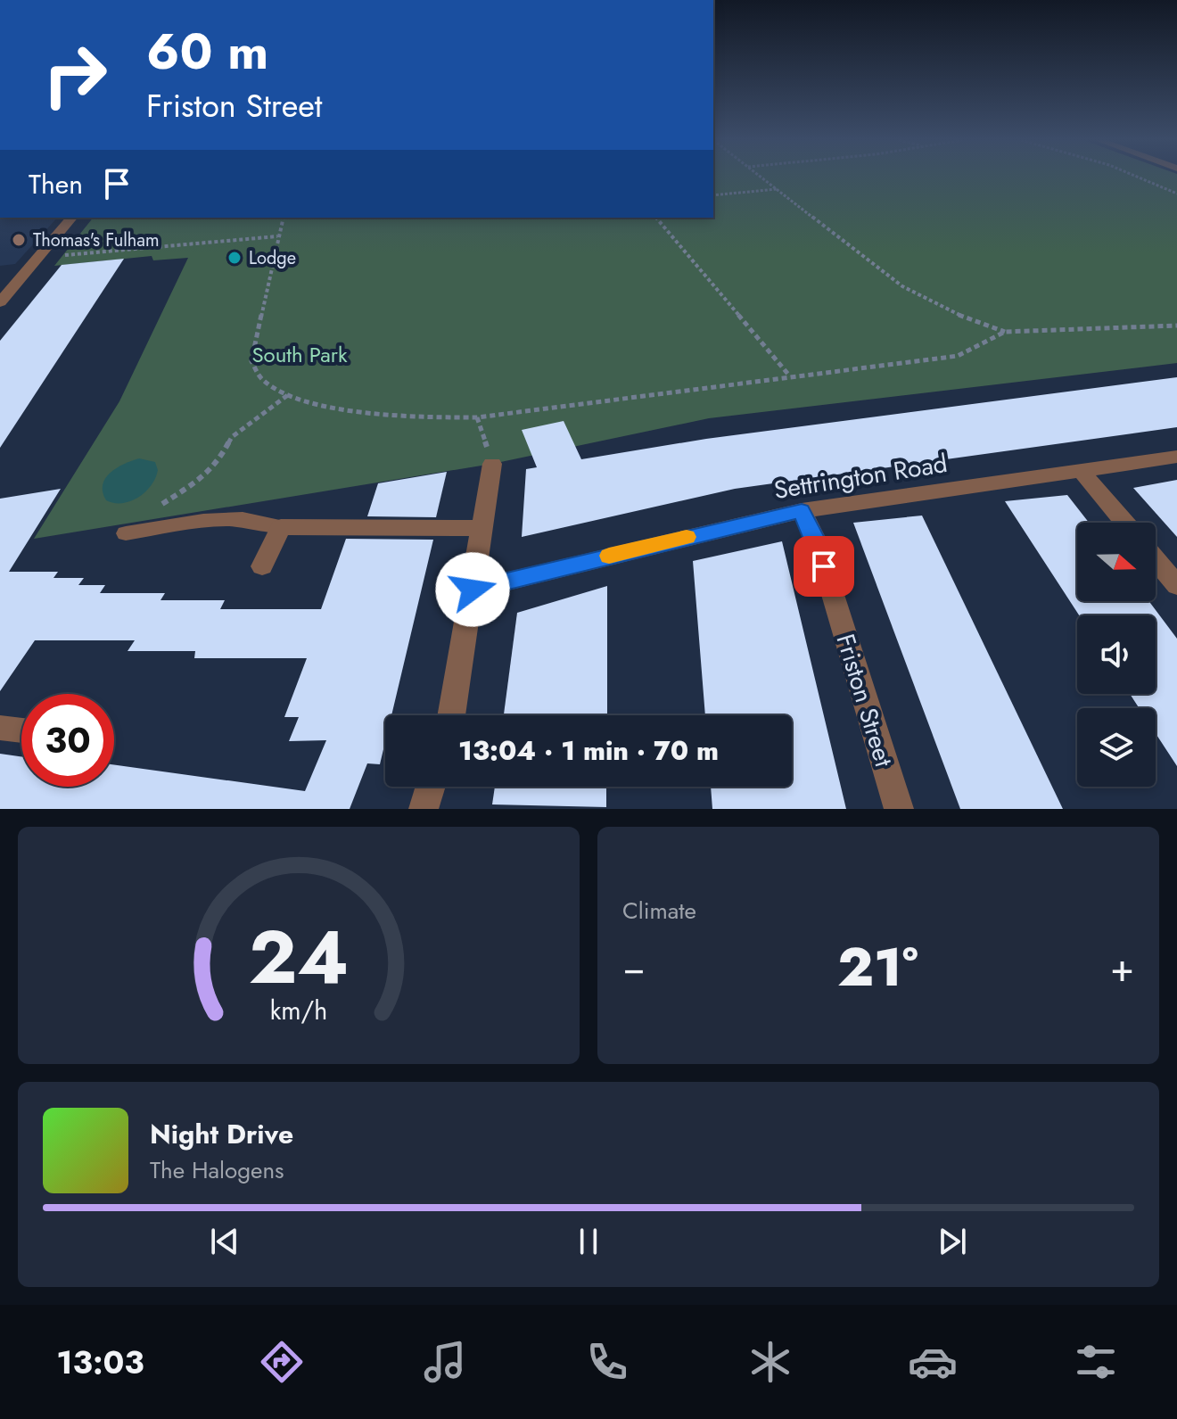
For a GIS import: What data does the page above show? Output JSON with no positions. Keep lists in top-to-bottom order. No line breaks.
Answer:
{"streets":{"street":["Settrington Road","Friston Street"]},"crossings":[["Settrington Road","Friston Street"]],"parks":["South Park"],"places":["Thomas's Fulham","Lodge"],"north":"right","page":{"turn":["60 m","Friston Street"],"then":"Then","limit":"30","trip":"13:04 · 1 min · 70 m","tile":"Climate","heat":["−","21°","+"],"song":["Night Drive","The Halogens"],"tabs":"13:03","gauge":["24","km/h"]}}
